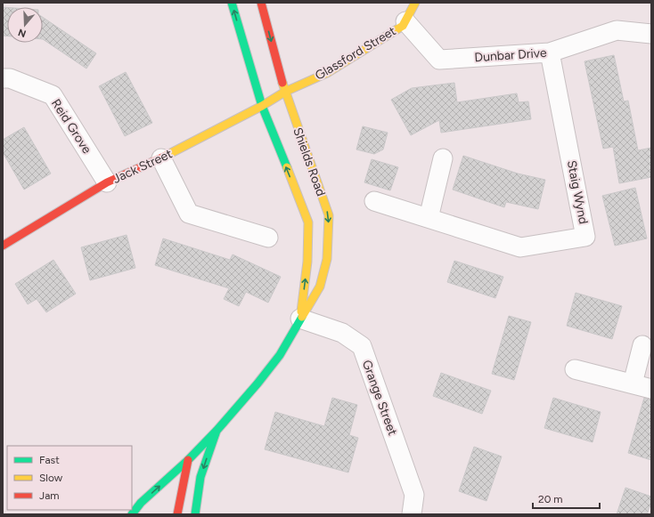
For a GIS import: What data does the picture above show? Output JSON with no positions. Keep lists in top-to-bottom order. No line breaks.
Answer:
{"streets":{"main road":["Glassford Street","Shields Road","Jack Street"],"street":["Dunbar Drive","Reid Grove","Staig Wynd","Grange Street"]},"crossings":[["Glassford Street","Dunbar Drive"],["Glassford Street","Shields Road"],["Glassford Street","Jack Street"],["Dunbar Drive","Staig Wynd"],["Reid Grove","Jack Street"],["Shields Road","Jack Street"],["Shields Road","Grange Street"]],"legend":["Fast","Slow","Jam"],"scale_bar":"20 m","north":"bottom"}
